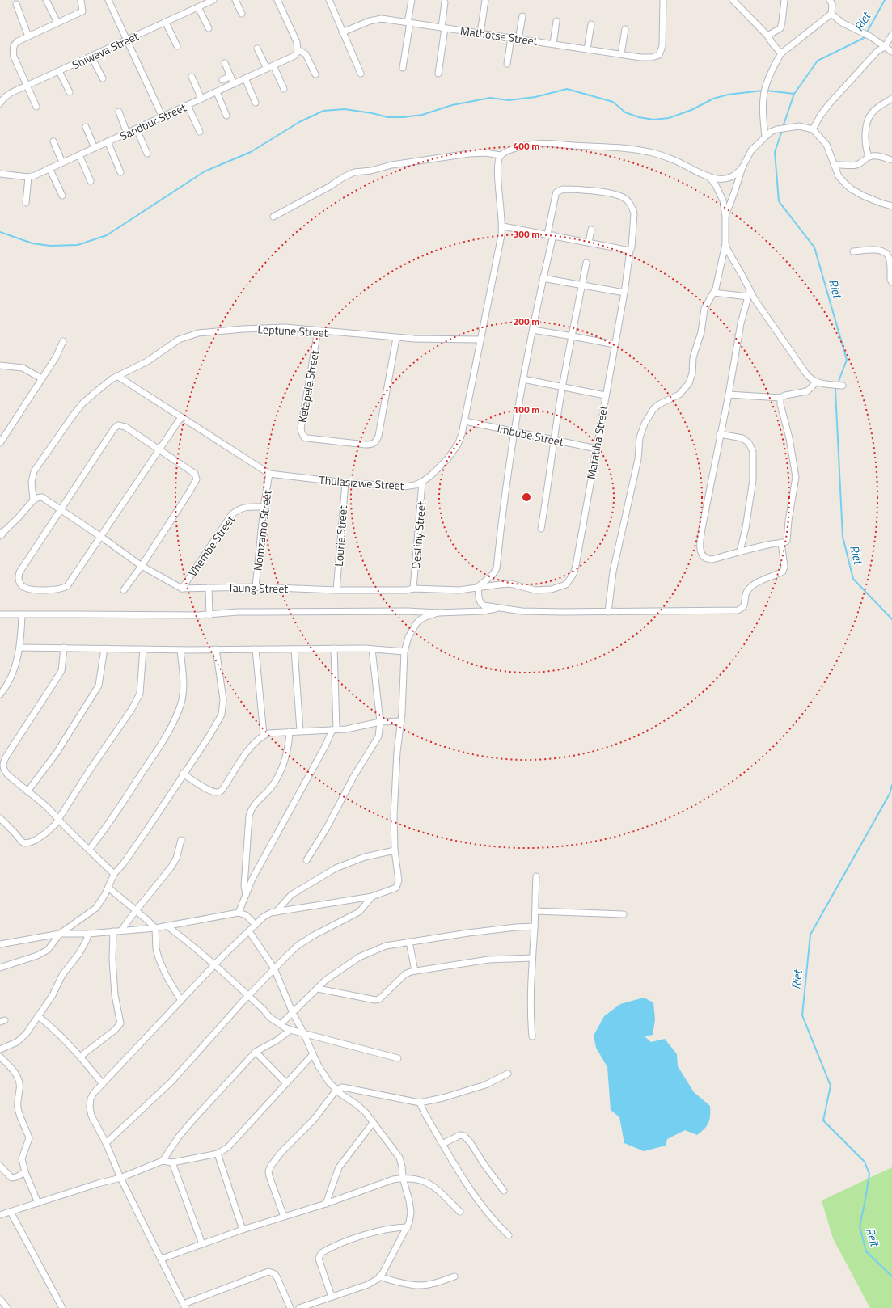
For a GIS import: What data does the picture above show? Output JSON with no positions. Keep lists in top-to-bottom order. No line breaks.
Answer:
{"streets":{"street":["Mathotse Street","Shiwaya Street","Sandbur Street","Leptune Street","Ketapele Street","Imbube Street","Mafatlha Street","Thulasizwe Street","Nomzamo Street","Destiny Street","Lourie Street","Vhembe Street","Taung Street"]},"crossings":[["Leptune Street","Ketapele Street"],["Leptune Street","Thulasizwe Street"],["Imbube Street","Mafatlha Street"],["Imbube Street","Thulasizwe Street"],["Mafatlha Street","Taung Street"],["Thulasizwe Street","Nomzamo Street"],["Thulasizwe Street","Destiny Street"],["Thulasizwe Street","Lourie Street"],["Nomzamo Street","Vhembe Street"],["Nomzamo Street","Taung Street"],["Destiny Street","Taung Street"],["Lourie Street","Taung Street"],["Vhembe Street","Taung Street"]],"water":["Riet","Reit"],"rings":["400 m","300 m","200 m","100 m"]}
